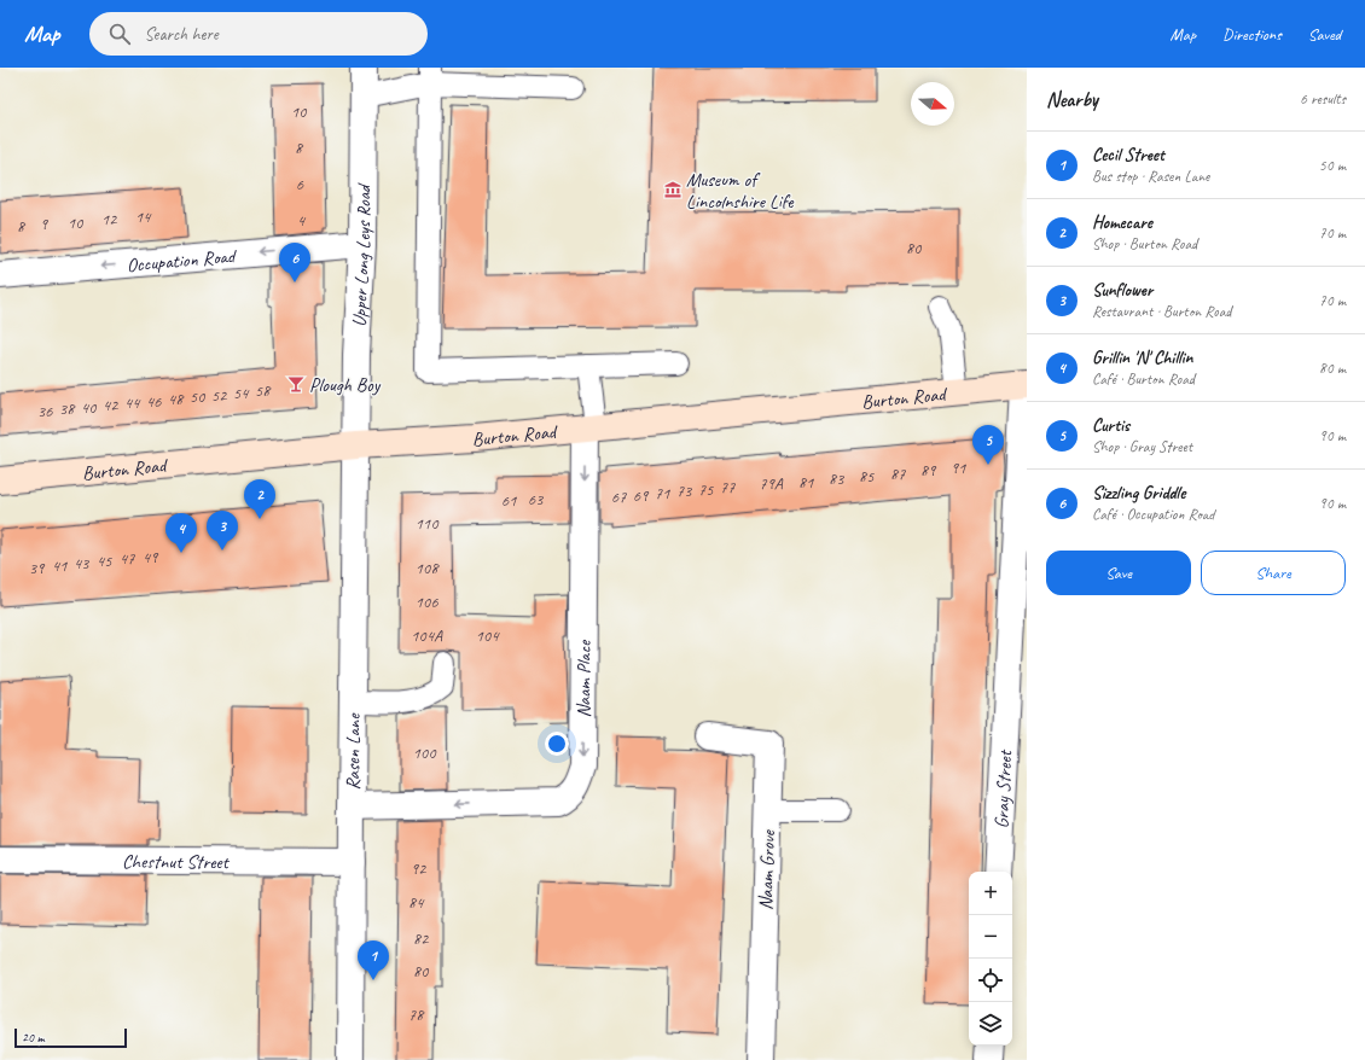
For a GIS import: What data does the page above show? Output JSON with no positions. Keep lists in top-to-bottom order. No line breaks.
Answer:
{"streets":{"street":["Upper Long Leys Road","Occupation Road","Burton Road","Naam Place","Rasen Lane","Gray Street","Chestnut Street","Naam Grove"]},"crossings":[["Upper Long Leys Road","Occupation Road"],["Upper Long Leys Road","Burton Road"],["Upper Long Leys Road","Rasen Lane"],["Burton Road","Naam Place"],["Burton Road","Rasen Lane"],["Burton Road","Gray Street"],["Naam Place","Rasen Lane"],["Rasen Lane","Chestnut Street"]],"one_way":["Occupation Road"],"places":{"museum":["Museum of Lincolnshire Life"],"bar":["Plough Boy"]},"house_numbers":["10","8","6","14","12","4","10","9","8","80","58","54","52","50","48","46","44","42","40","38","36","91","89","87","85","83","81","79A","77","75","73","71","69","67","63","61","110","49","47","45","43","41","39","108","106","104A","104","100","92","84","82","80","78"],"scale_bar":"20 m","north":"right","page":{"header":"Map","search":"Search here","nav":["Map","Directions","Saved"],"heading":["Nearby","6 results"],"list":[{"mark":"1","name":"Cecil Street","note":"Bus stop · Rasen Lane","value":"50 m"},{"mark":"2","name":"Homecare","note":"Shop · Burton Road","value":"70 m"},{"mark":"3","name":"Sunflower","note":"Restaurant · Burton Road","value":"70 m"},{"mark":"4","name":"Grillin 'N' Chillin","note":"Café · Burton Road","value":"80 m"},{"mark":"5","name":"Curtis","note":"Shop · Gray Street","value":"90 m"},{"mark":"6","name":"Sizzling Griddle","note":"Café · Occupation Road","value":"90 m"}],"pins":["6","5","2","3","4","1"],"buttons":["Save","Share"],"map_buttons":["+","−"],"scale":"20 m"}}
